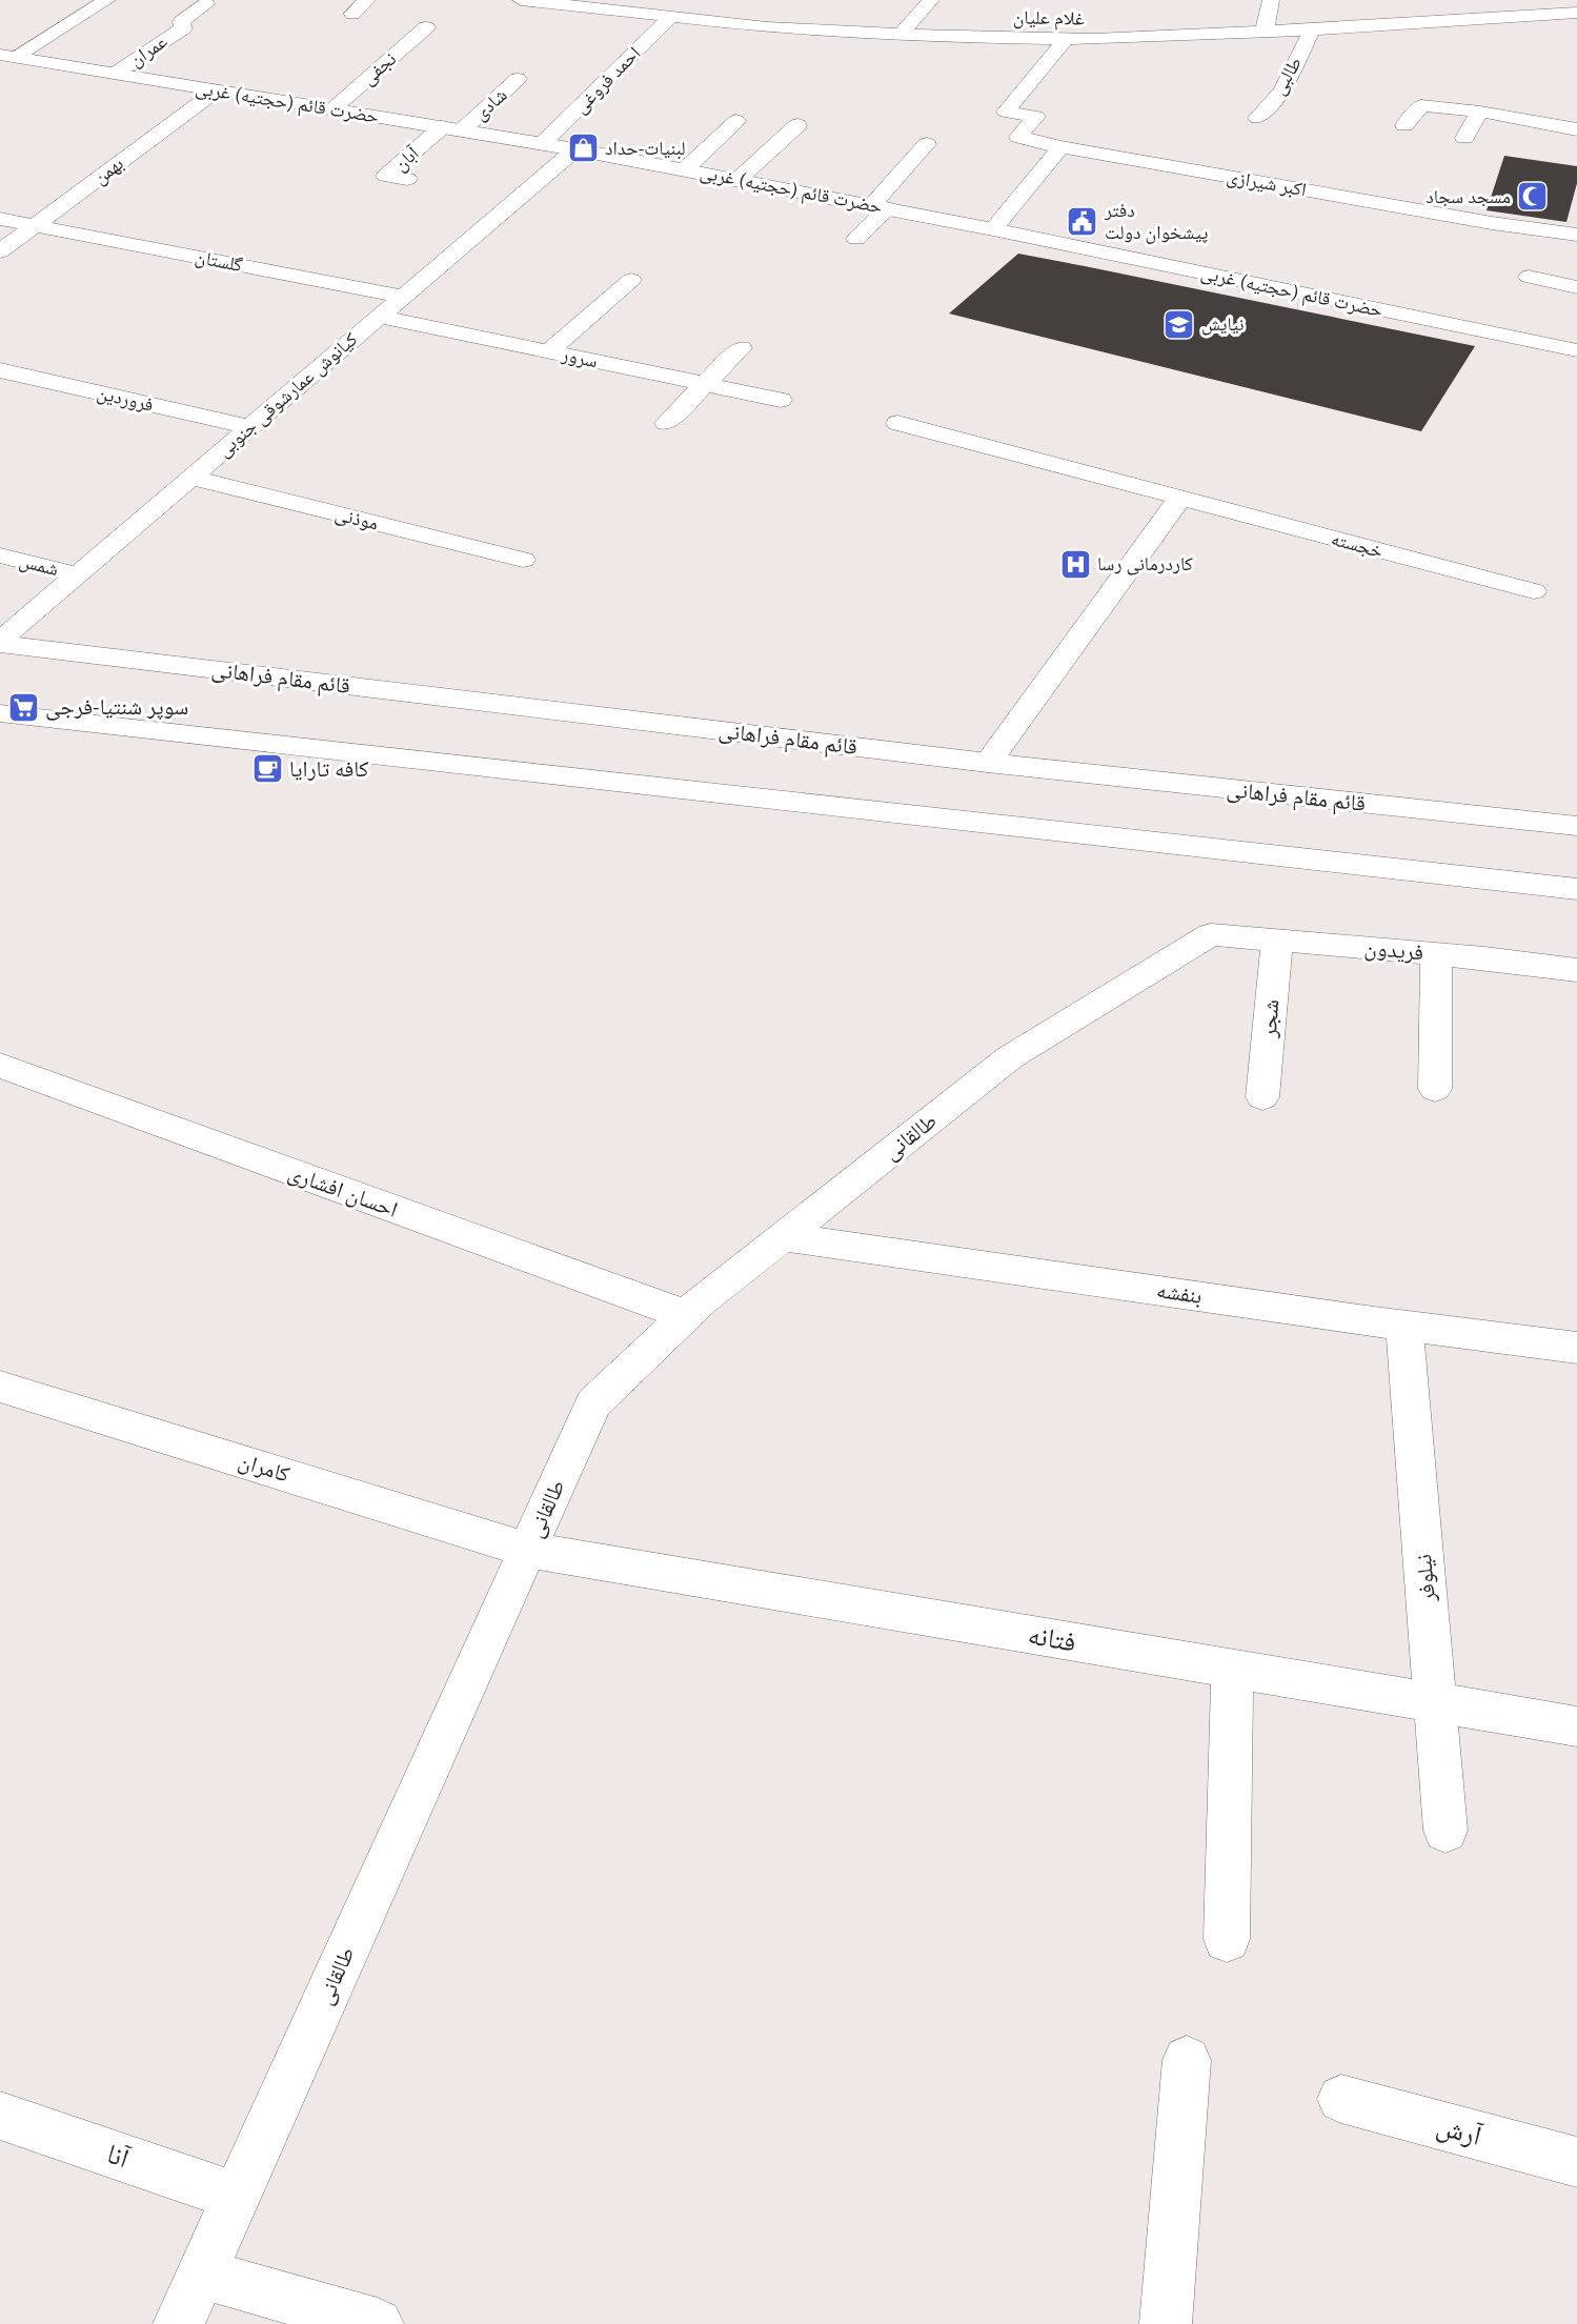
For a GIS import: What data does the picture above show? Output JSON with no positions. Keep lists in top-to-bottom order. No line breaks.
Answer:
{"streets":{"street":["غلام علیان","عمران","نجفی","طالبی","احمد فروغی","حضرت قائم (حجتیه) غربی","شادی","آبان","بهمن","اکبر شیرازی","گلستان","سرور","کیانوش عمارشوقی جنوبی","فروردین","موذنی","خجسته","شمس","قائم مقام فراهانی","فریدون","شجر","طالقانی","احسان افشاری","بنفشه","کامران","نیلوفر","فتانه","آرش","آنا"]},"crossings":[["غلام علیان","طالبی"],["غلام علیان","احمد فروغی"],["غلام علیان","اکبر شیرازی"],["عمران","حضرت قائم (حجتیه) غربی"],["نجفی","حضرت قائم (حجتیه) غربی"],["احمد فروغی","حضرت قائم (حجتیه) غربی"],["حضرت قائم (حجتیه) غربی","شادی"],["حضرت قائم (حجتیه) غربی","آبان"],["حضرت قائم (حجتیه) غربی","بهمن"],["حضرت قائم (حجتیه) غربی","کیانوش عمارشوقی جنوبی"],["شادی","آبان"],["بهمن","گلستان"],["گلستان","کیانوش عمارشوقی جنوبی"],["سرور","کیانوش عمارشوقی جنوبی"],["کیانوش عمارشوقی جنوبی","فروردین"],["کیانوش عمارشوقی جنوبی","موذنی"],["کیانوش عمارشوقی جنوبی","شمس"],["کیانوش عمارشوقی جنوبی","قائم مقام فراهانی"],["فریدون","شجر"],["فریدون","طالقانی"],["طالقانی","احسان افشاری"],["طالقانی","بنفشه"],["طالقانی","کامران"],["طالقانی","فتانه"],["طالقانی","آنا"],["بنفشه","نیلوفر"],["کامران","فتانه"],["نیلوفر","فتانه"]],"places":{"shop":["لبنیات-حداد"],"mosque":["مسجد سجاد"],"public building":["دفتر پیشخوان دولت"],"school or university":["نیایش"],"hospital":["کاردرمانی رسا"],"supermarket":["سوپر شنتیا-فرجی"],"cafe":["کافه تارایا"]}}
